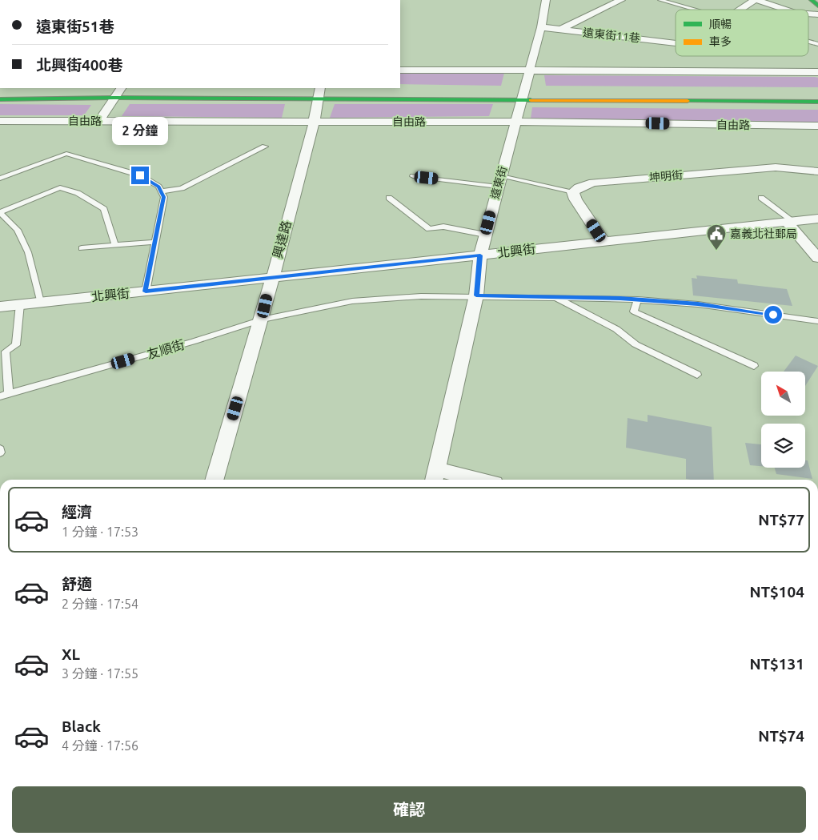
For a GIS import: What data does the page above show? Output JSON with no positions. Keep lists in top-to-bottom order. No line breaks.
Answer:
{"streets":{"street":["遠東街11巷","自由路","坤明街","遠東街","興達路","北興街"],"lane":["友順街"]},"crossings":[["遠東街11巷","遠東街"],["自由路","遠東街"],["自由路","興達路"],["遠東街","北興街"],["遠東街","友順街"],["興達路","北興街"],["興達路","友順街"]],"places":{"public building":["嘉義北社郵局"]},"legend":["順暢","車多"],"north":"top left","page":{"banner":["遠東街51巷","北興街400巷"],"bubble":"2 分鐘","list":[{"name":"經濟","note":"1 分鐘 · 17:53","value":"NT$77"},{"name":"舒適","note":"2 分鐘 · 17:54","value":"NT$104"},{"name":"XL","note":"3 分鐘 · 17:55","value":"NT$131"},{"name":"Black","note":"4 分鐘 · 17:56","value":"NT$74"}],"buttons":"確認"}}
